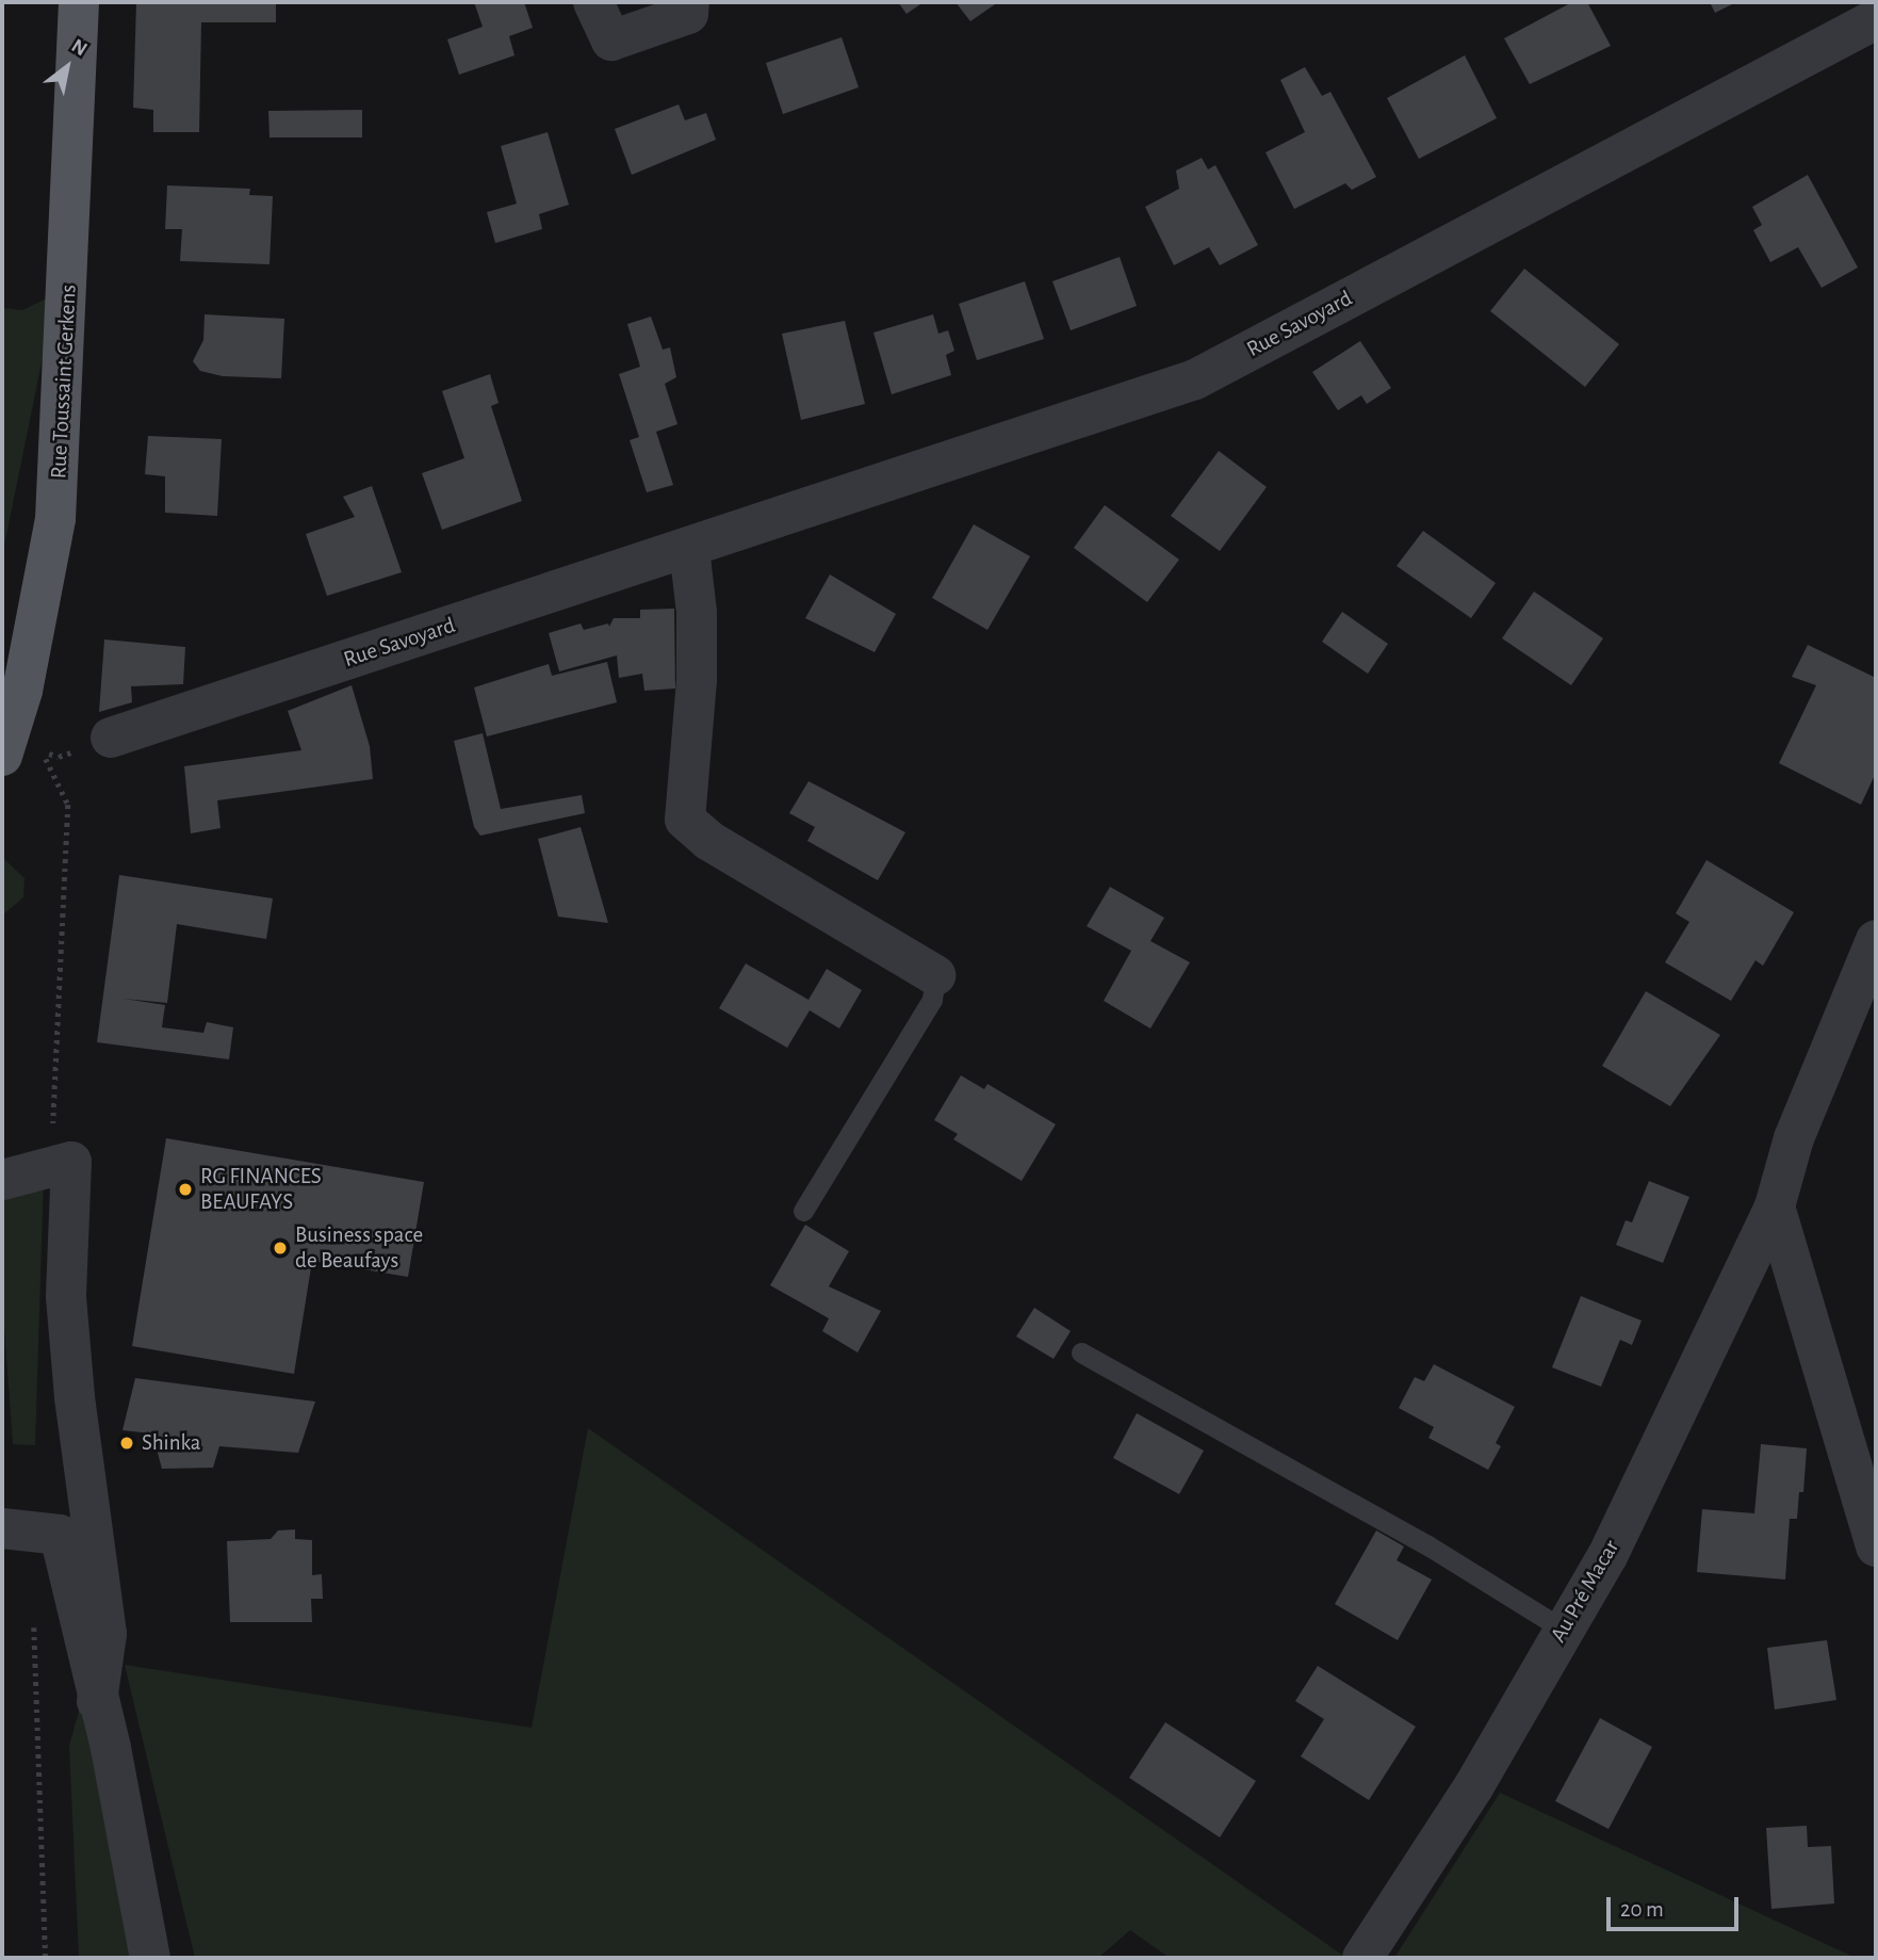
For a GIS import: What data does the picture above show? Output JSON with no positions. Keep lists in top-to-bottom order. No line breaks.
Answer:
{"streets":{"main road":["Rue Toussaint Gerkens"],"street":["Rue Savoyard","Au Pré Macar"]},"places":["RG FINANCES BEAUFAYS","Business space de Beaufays","Shinka"],"scale_bar":"20 m","north":"top right"}
